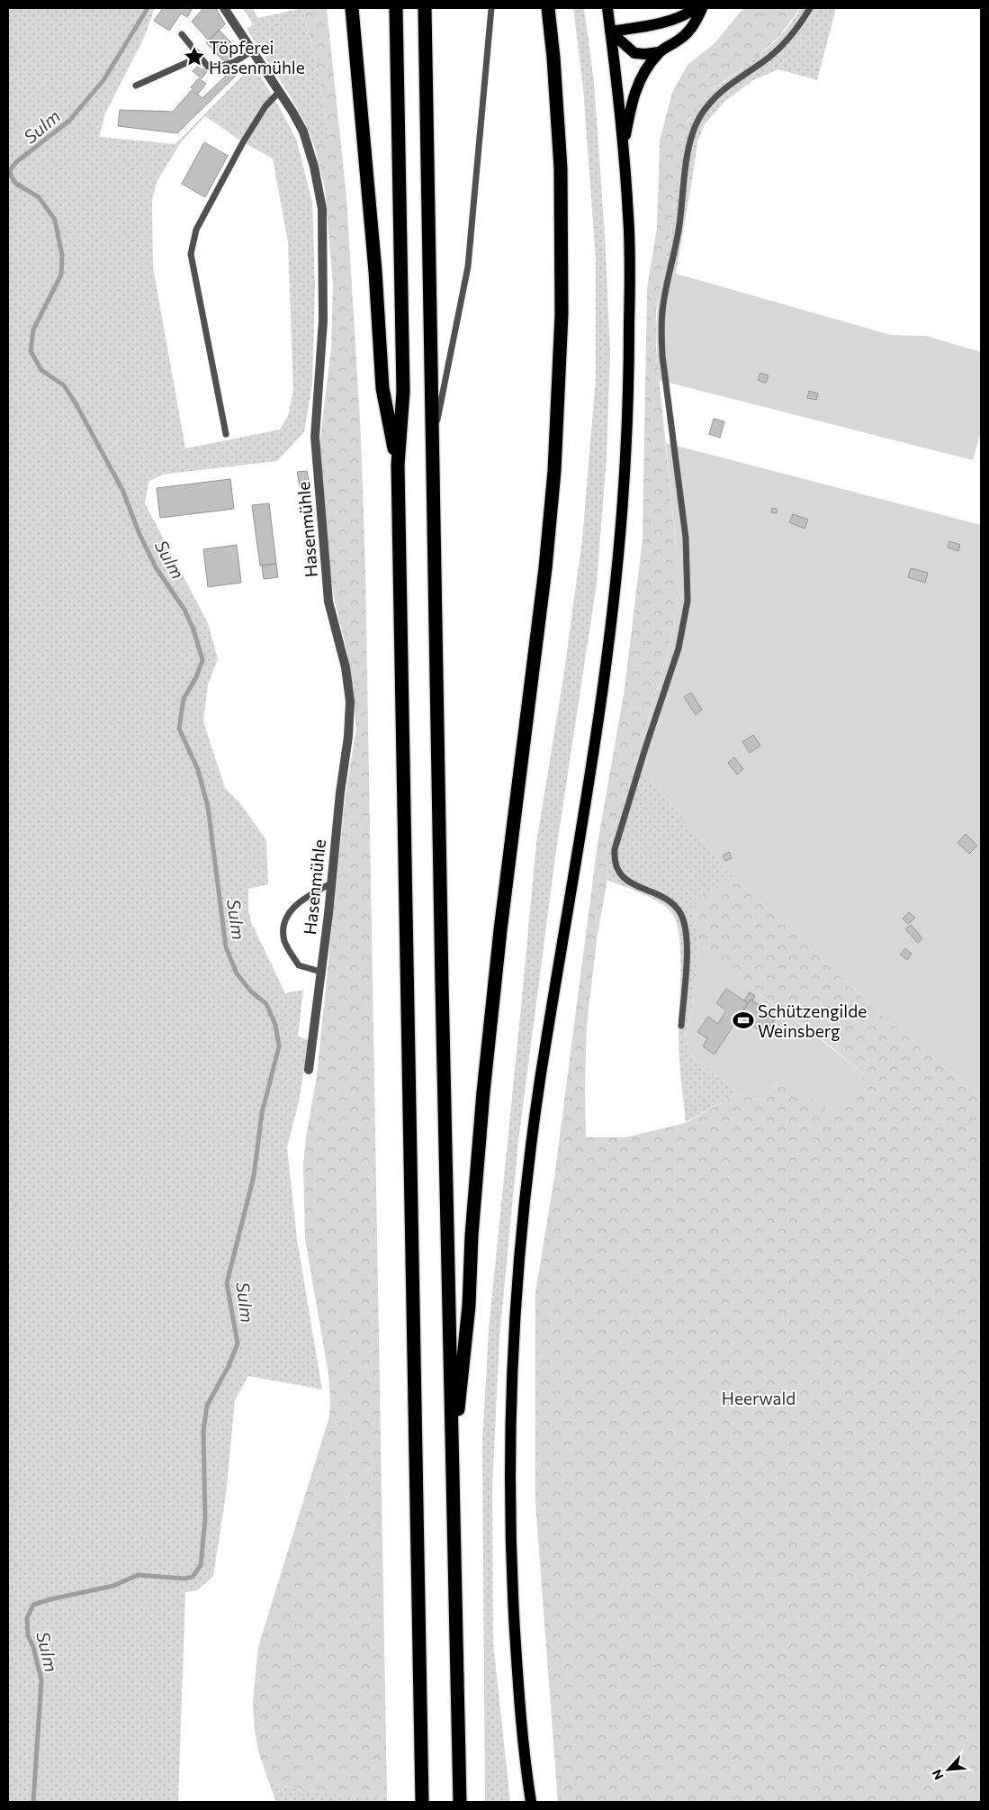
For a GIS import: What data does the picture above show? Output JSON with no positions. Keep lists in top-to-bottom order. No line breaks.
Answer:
{"streets":{"street":["Hasenmühle"]},"water":["Sulm"],"parks":["Heerwald"],"places":{"place":["Töpferei Hasenmühle"],"sports":["Schützengilde Weinsberg"]},"north":"bottom left"}
